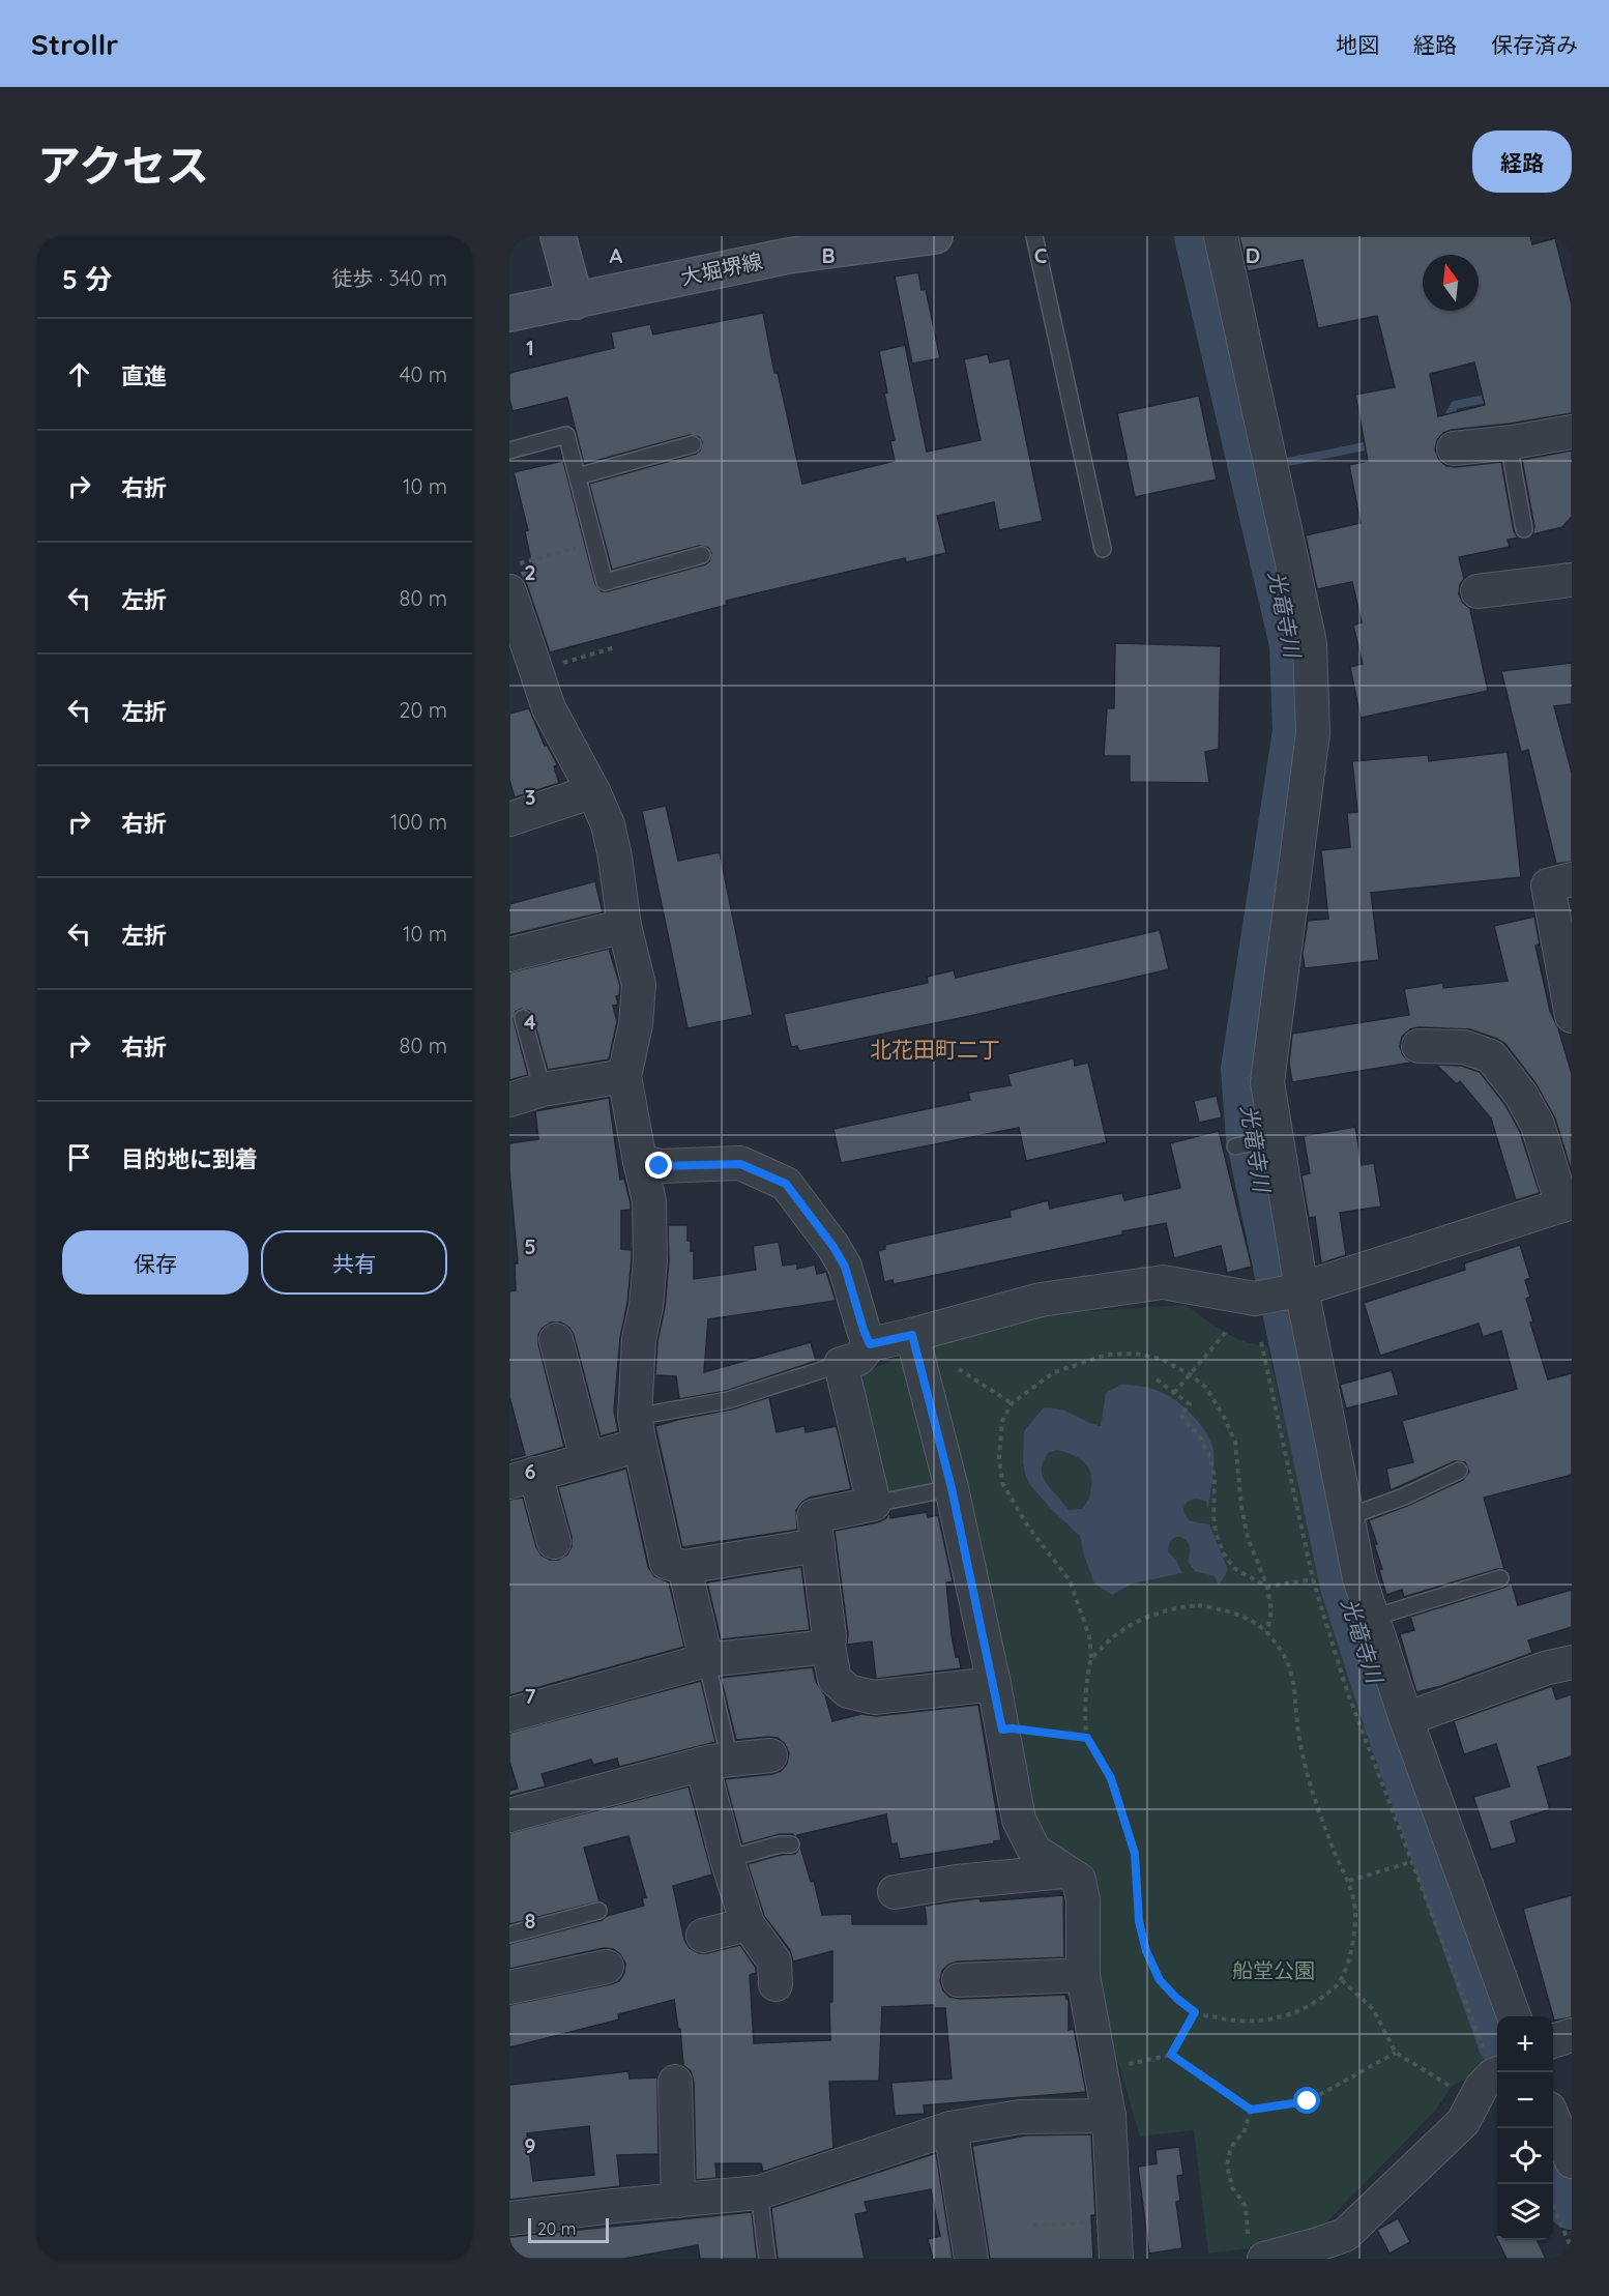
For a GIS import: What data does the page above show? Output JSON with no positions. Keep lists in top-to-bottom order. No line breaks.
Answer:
{"streets":{"main road":["大堀堺線"]},"districts":["北花田町二丁"],"water":["光竜寺川"],"parks":["船堂公園"],"scale_bar":"20 m","north":"top","page":{"header":"Strollr","nav":["地図","経路","保存済み"],"title":"アクセス","buttons":["経路",["保存","共有"]],"heading":["5 分","徒歩 · 340 m"],"list":[["直進","40 m"],["右折","10 m"],["左折","80 m"],["左折","20 m"],["右折","100 m"],["左折","10 m"],["右折","80 m"],"目的地に到着"],"map_buttons":["+","−"],"scale":"20 m"},"grid":{"columns":["A","B","C","D"],"rows":["1","2","3","4","5","6","7","8","9"]}}
